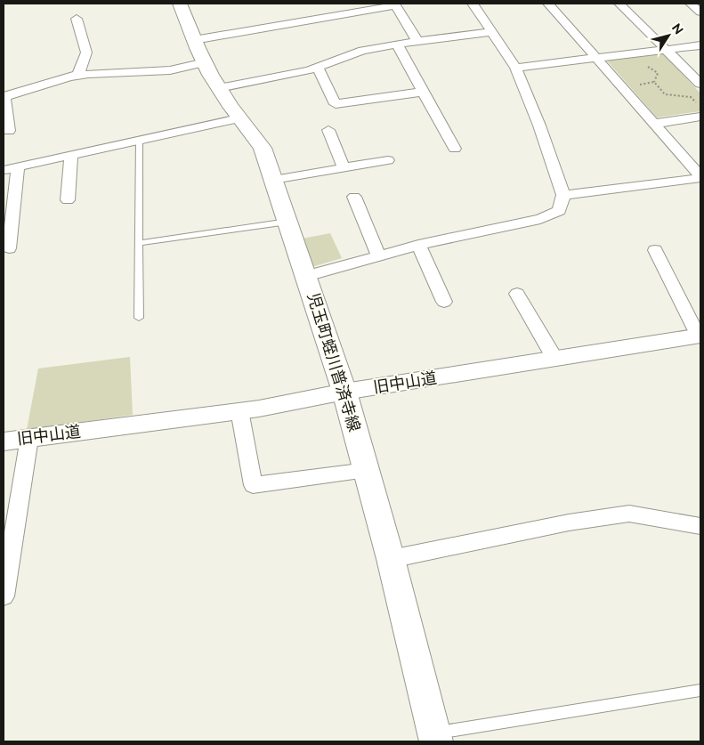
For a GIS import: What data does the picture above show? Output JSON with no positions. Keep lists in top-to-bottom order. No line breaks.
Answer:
{"streets":{"main road":["児玉町蛭川普済寺線"],"street":["旧中山道"]},"crossings":[["児玉町蛭川普済寺線","旧中山道"]],"north":"top right"}
